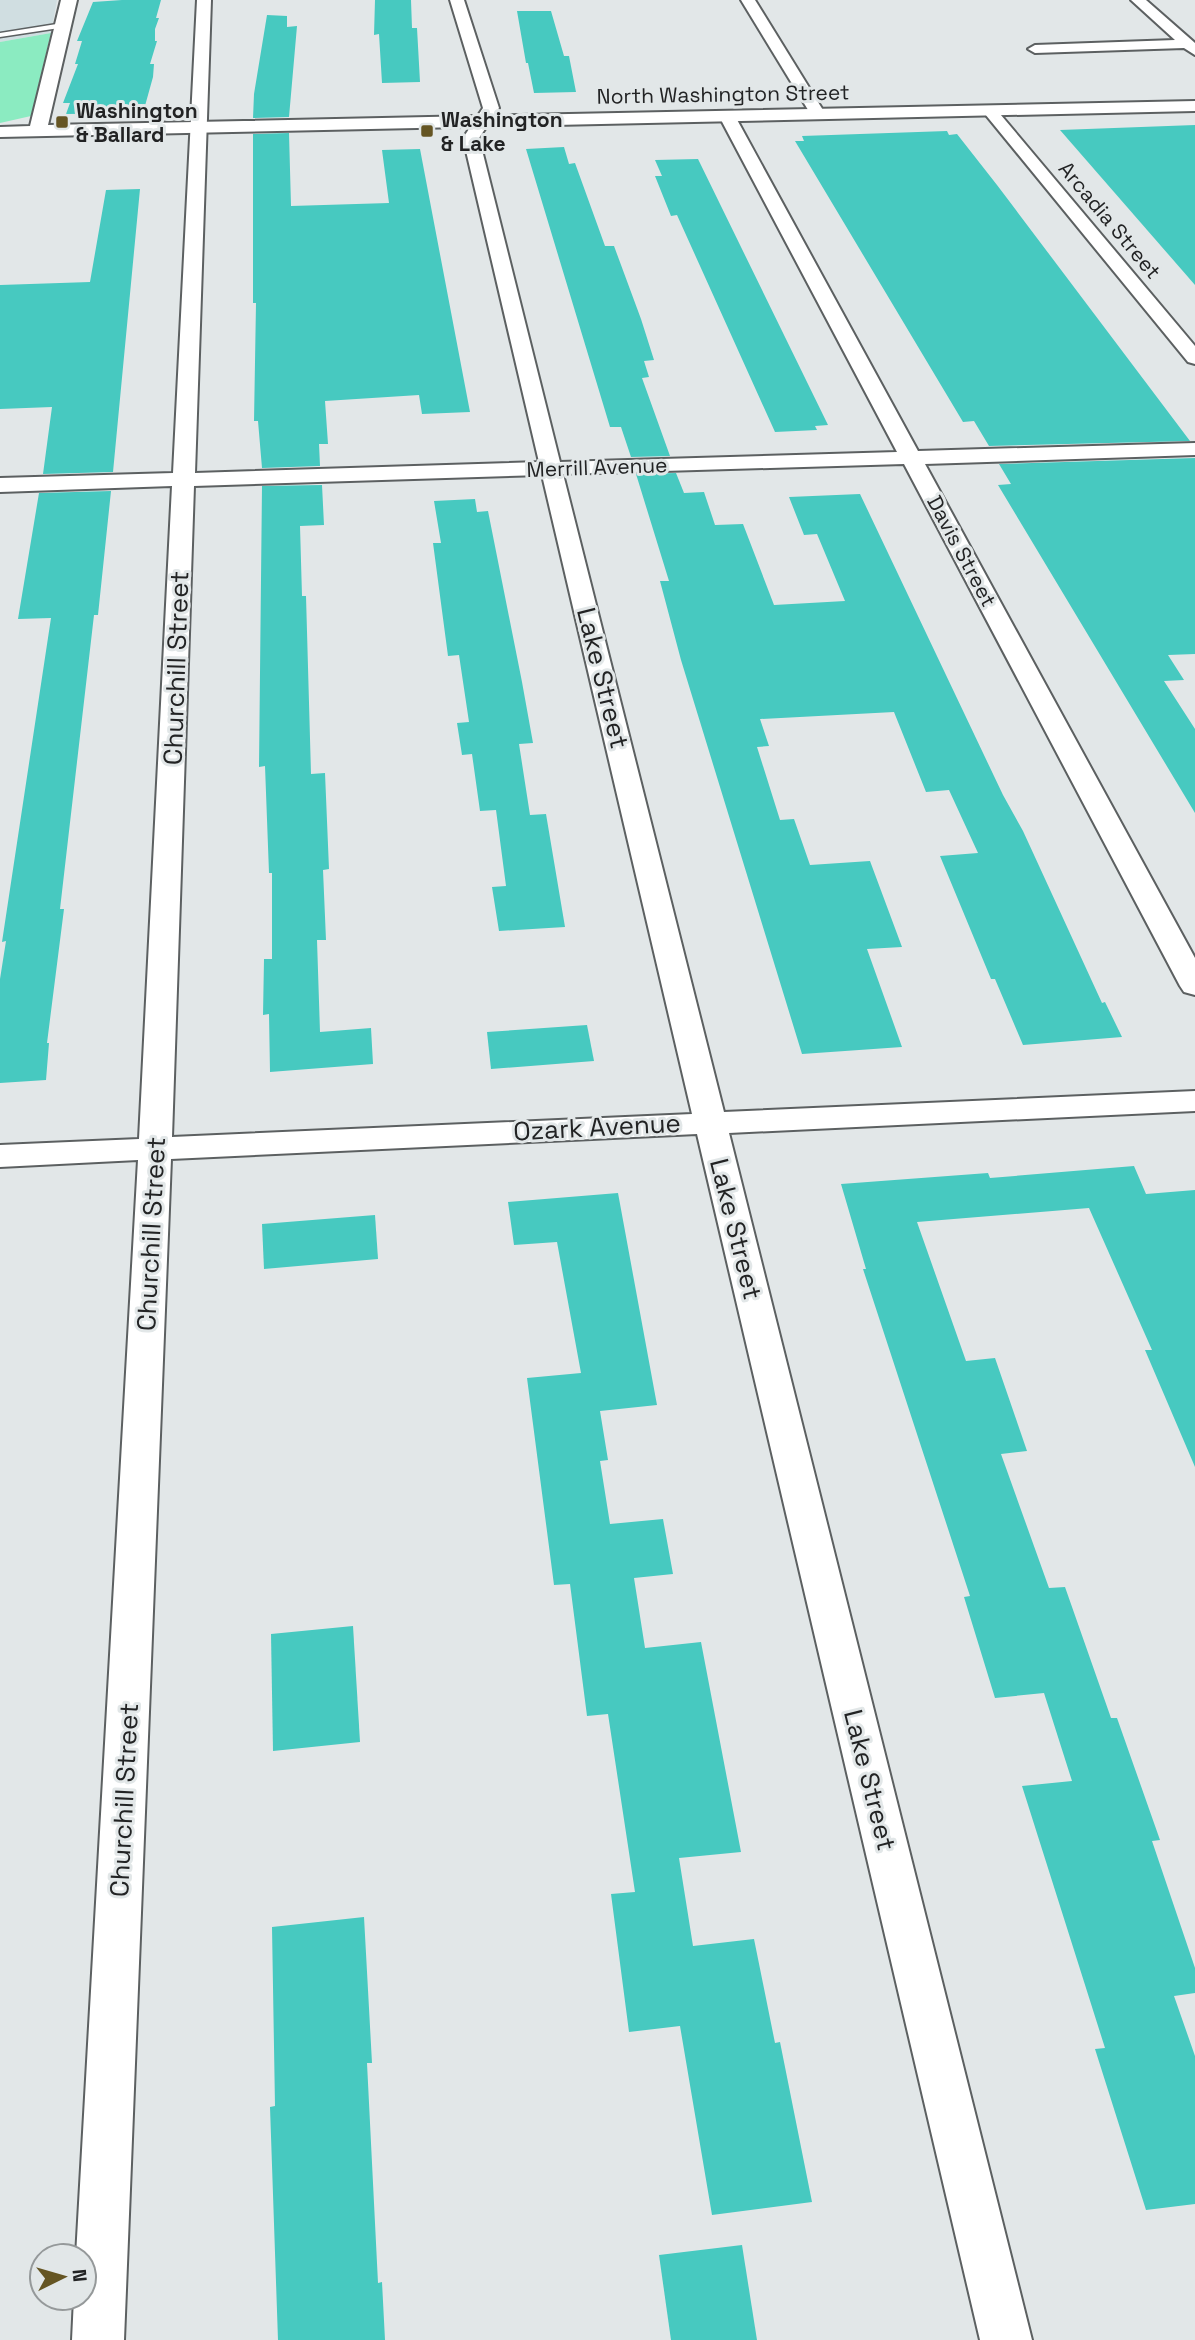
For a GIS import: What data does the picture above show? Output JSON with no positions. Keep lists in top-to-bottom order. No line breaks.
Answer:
{"streets":{"street":["North Washington Street","Arcadia Street","Merrill Avenue","Davis Street","Churchill Street","Lake Street","Ozark Avenue"]},"crossings":[["North Washington Street","Arcadia Street"],["North Washington Street","Davis Street"],["North Washington Street","Churchill Street"],["North Washington Street","Lake Street"],["Merrill Avenue","Davis Street"],["Merrill Avenue","Churchill Street"],["Merrill Avenue","Lake Street"],["Churchill Street","Ozark Avenue"],["Lake Street","Ozark Avenue"]],"places":{"transit":["Washington & Ballard","Washington & Lake"]},"north":"right"}
